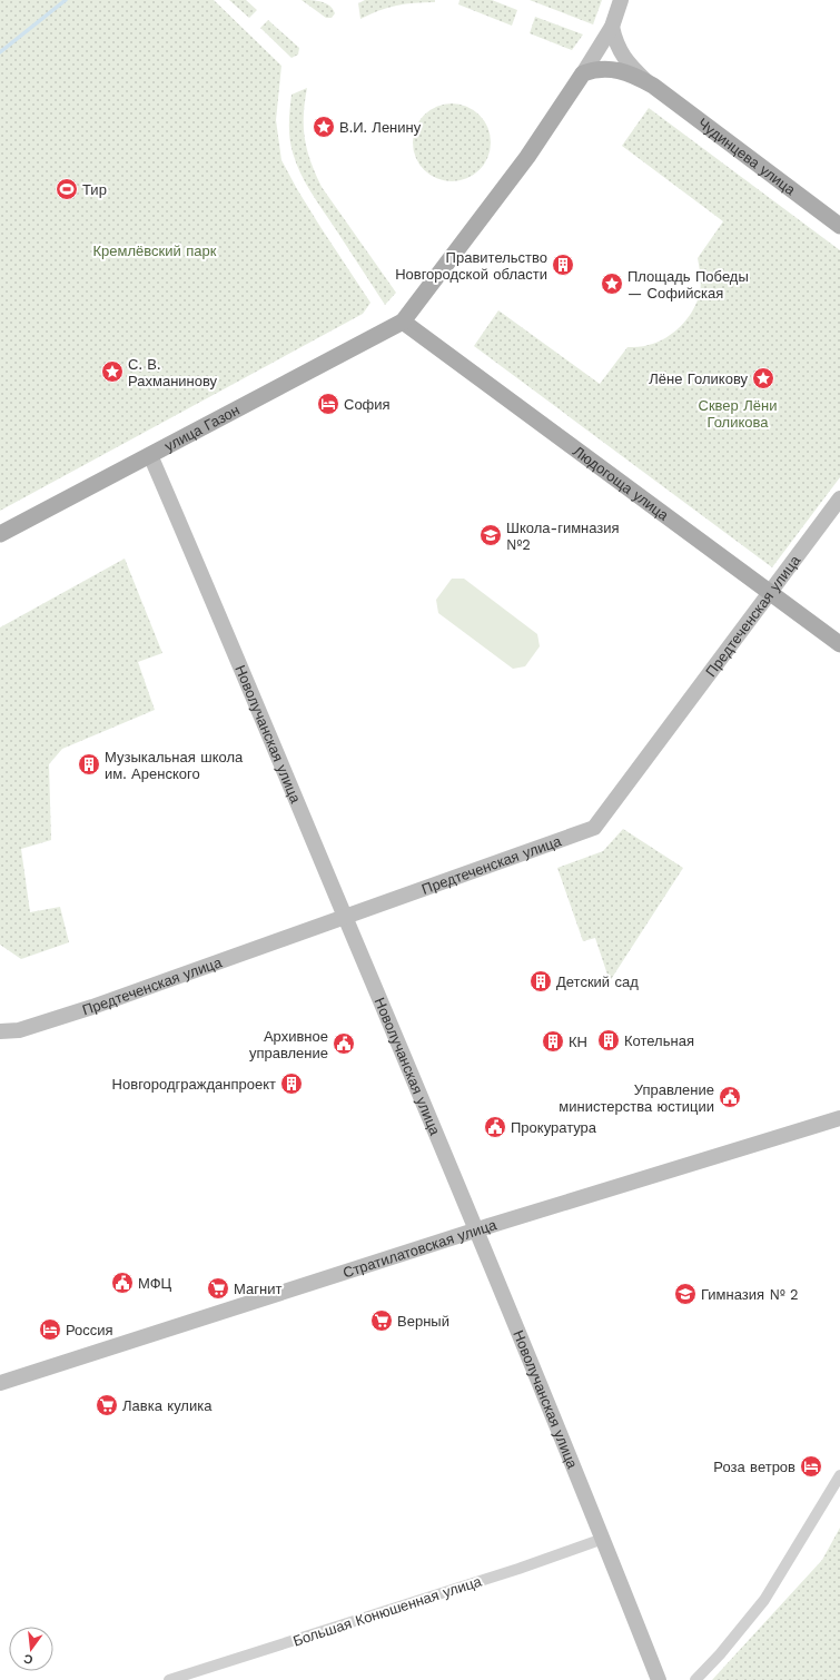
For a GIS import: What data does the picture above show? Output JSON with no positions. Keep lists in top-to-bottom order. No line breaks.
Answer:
{"streets":{"main road":["Чудинцева улица","улица Газон","Людогоща улица"],"street":["Предтеченская улица","Новолучанская улица","Стратилатовская улица","Большая Конюшенная улица"]},"crossings":[["улица Газон","Людогоща улица"],["улица Газон","Новолучанская улица"],["Людогоща улица","Предтеченская улица"],["Предтеченская улица","Новолучанская улица"],["Новолучанская улица","Стратилатовская улица"],["Новолучанская улица","Большая Конюшенная улица"]],"parks":["Кремлёвский парк","Сквер Лёни Голикова"],"places":{"place":["В.И. Ленину","Площадь Победы — Софийская","С. В. Рахманинову","Лёне Голикову"],"sports":["Тир"],"building":["Правительство Новгородской области","Музыкальная школа им. Аренского","Детский сад","Котельная","КН","Новгородгражданпроект"],"hotel":["София","Россия","Роза ветров"],"school or university":["Школа-гимназия №2","Гимназия № 2"],"public building":["Архивное управление","Управление министерства юстиции","Прокуратура","МФЦ"],"supermarket":["Магнит","Верный","Лавка кулика"]},"north":"bottom"}
